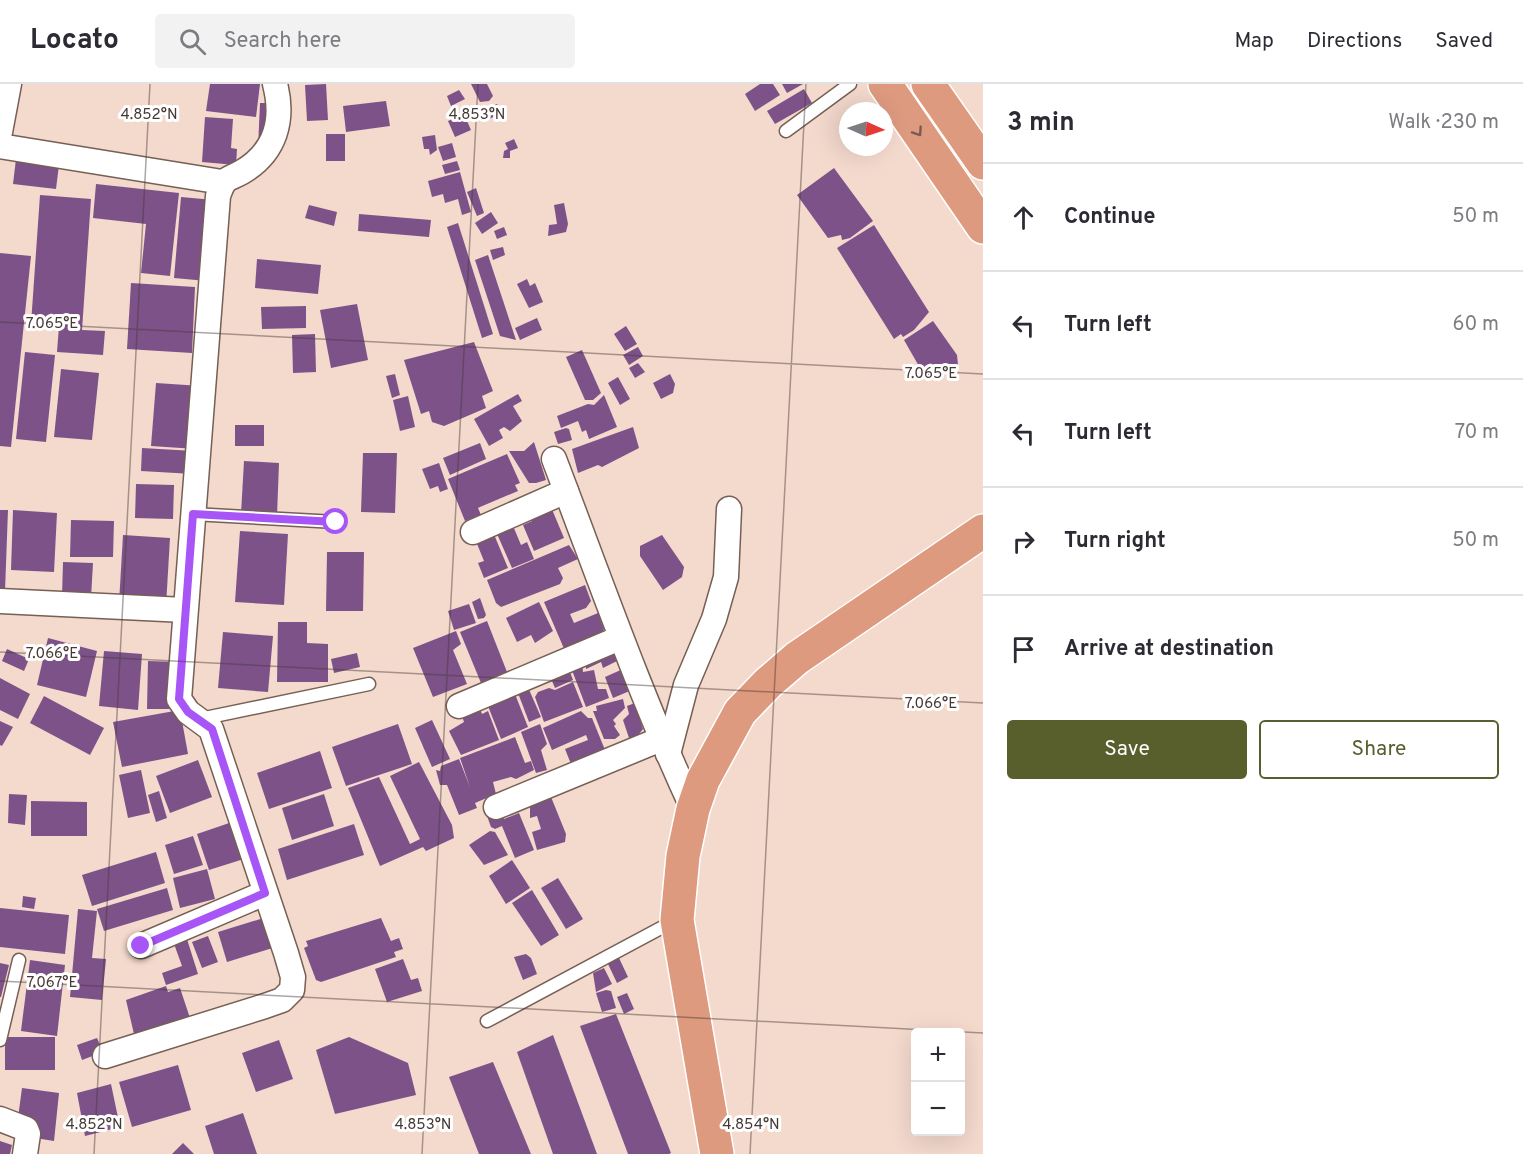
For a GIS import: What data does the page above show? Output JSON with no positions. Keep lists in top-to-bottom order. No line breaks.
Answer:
{"north":"right","page":{"header":"Locato","search":"Search here","nav":["Map","Directions","Saved"],"heading":["3 min","Walk · 230 m"],"list":[["Continue","50 m"],["Turn left","60 m"],["Turn left","70 m"],["Turn right","50 m"],"Arrive at destination"],"buttons":["Save","Share"],"map_buttons":["+","−"]},"coordinates":["4.852°N","4.853°N","7.065°E","7.066°E","7.067°E","4.854°N"]}
